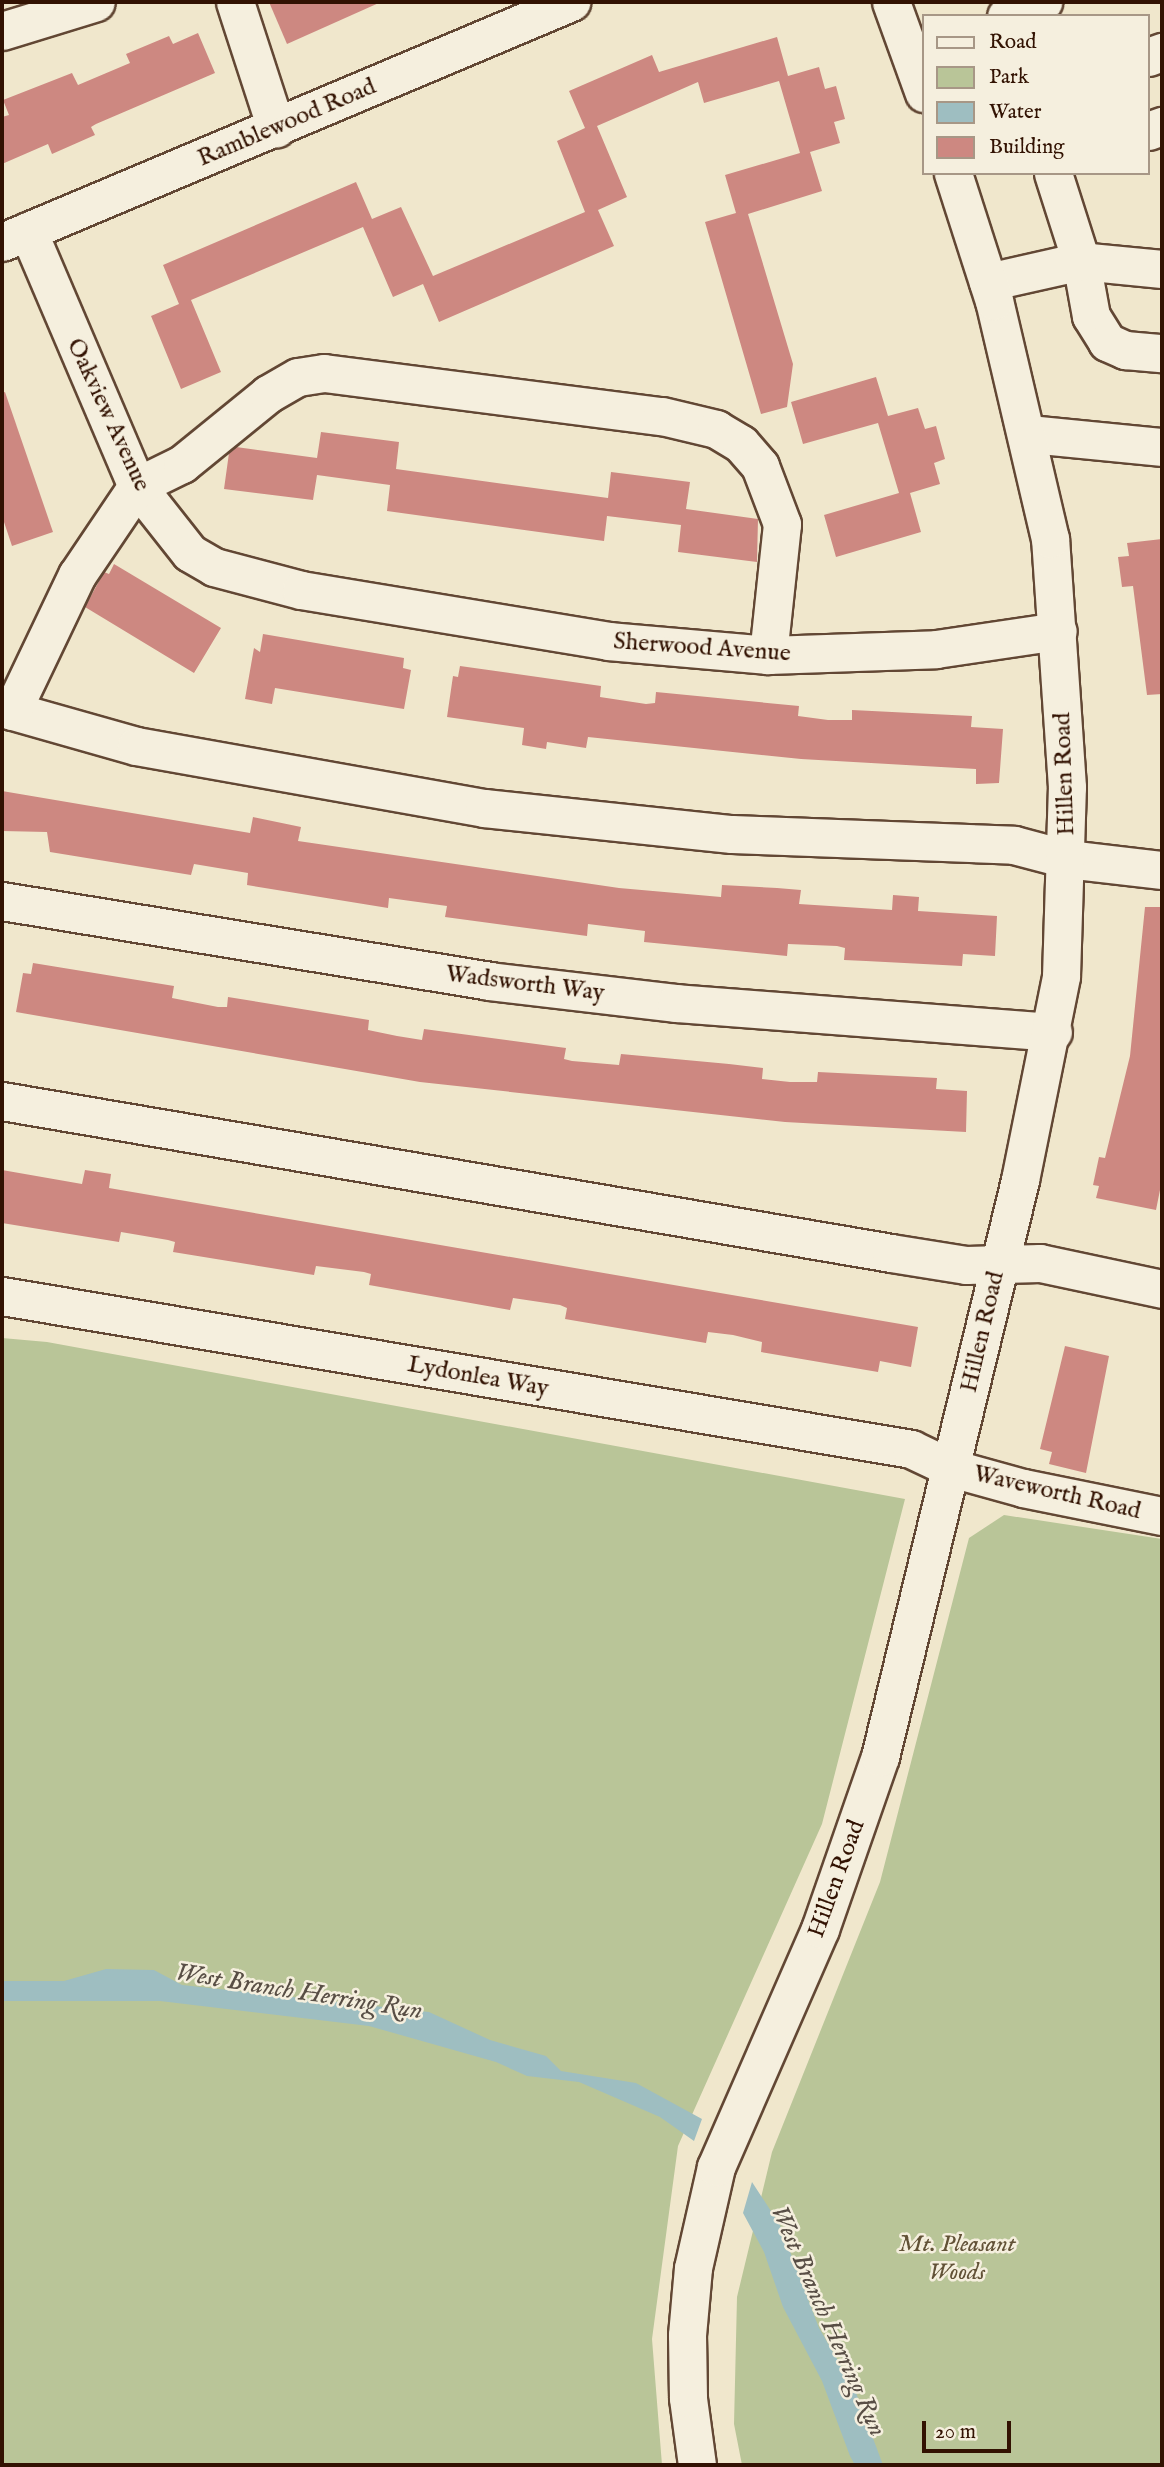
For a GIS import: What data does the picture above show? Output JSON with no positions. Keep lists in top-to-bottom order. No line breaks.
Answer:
{"streets":{"street":["Ramblewood Road","Oakview Avenue","Sherwood Avenue","Hillen Road","Wadsworth Way","Lydonlea Way","Waveworth Road"]},"crossings":[["Ramblewood Road","Oakview Avenue"],["Oakview Avenue","Sherwood Avenue"],["Sherwood Avenue","Hillen Road"],["Hillen Road","Wadsworth Way"],["Hillen Road","Lydonlea Way"],["Hillen Road","Waveworth Road"],["Lydonlea Way","Waveworth Road"]],"water":["West Branch Herring Run"],"parks":["Mt. Pleasant Woods"],"legend":["Road","Park","Water","Building"],"scale_bar":"20 m"}
